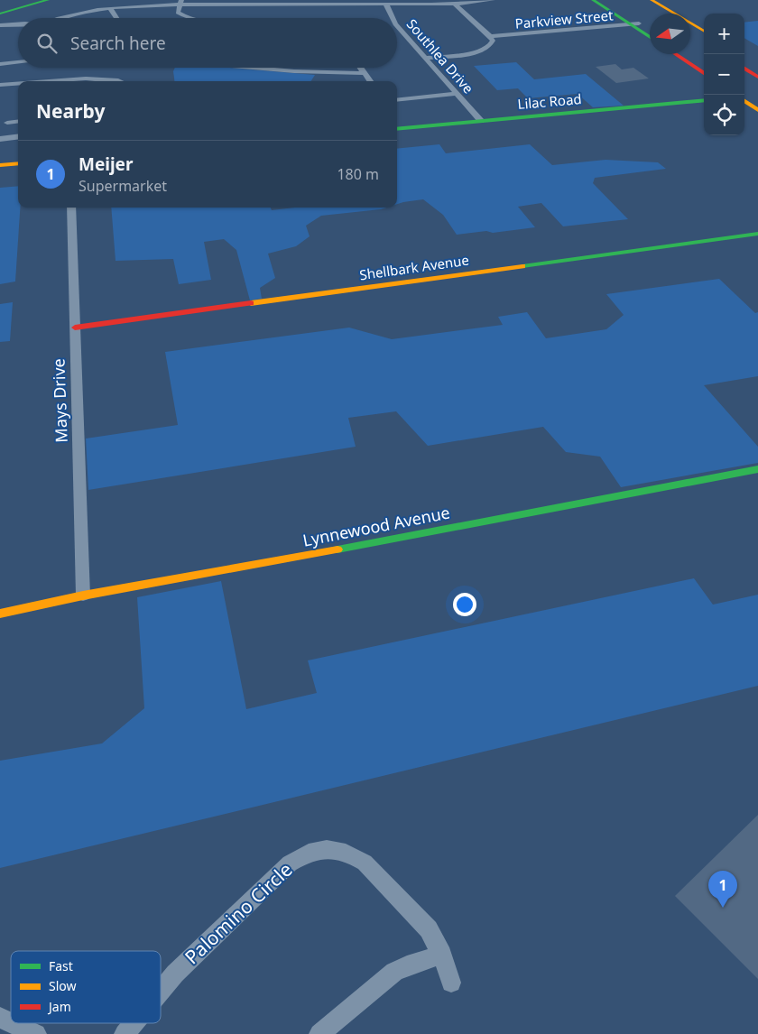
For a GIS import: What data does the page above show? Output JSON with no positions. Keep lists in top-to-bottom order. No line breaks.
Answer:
{"streets":{"main road":["Lilac Road","Shellbark Avenue","Lynnewood Avenue"],"street":["Parkview Street","Southlea Drive","Mays Drive","Palomino Circle"]},"crossings":[["Southlea Drive","Lilac Road"],["Shellbark Avenue","Mays Drive"],["Mays Drive","Lynnewood Avenue"]],"legend":["Fast","Slow","Jam"],"north":"left","page":{"map_buttons":["+","−"],"search":"Search here","heading":"Nearby","list":[{"mark":"1","name":"Meijer","note":"Supermarket","value":"180 m"}],"pins":"1"}}
